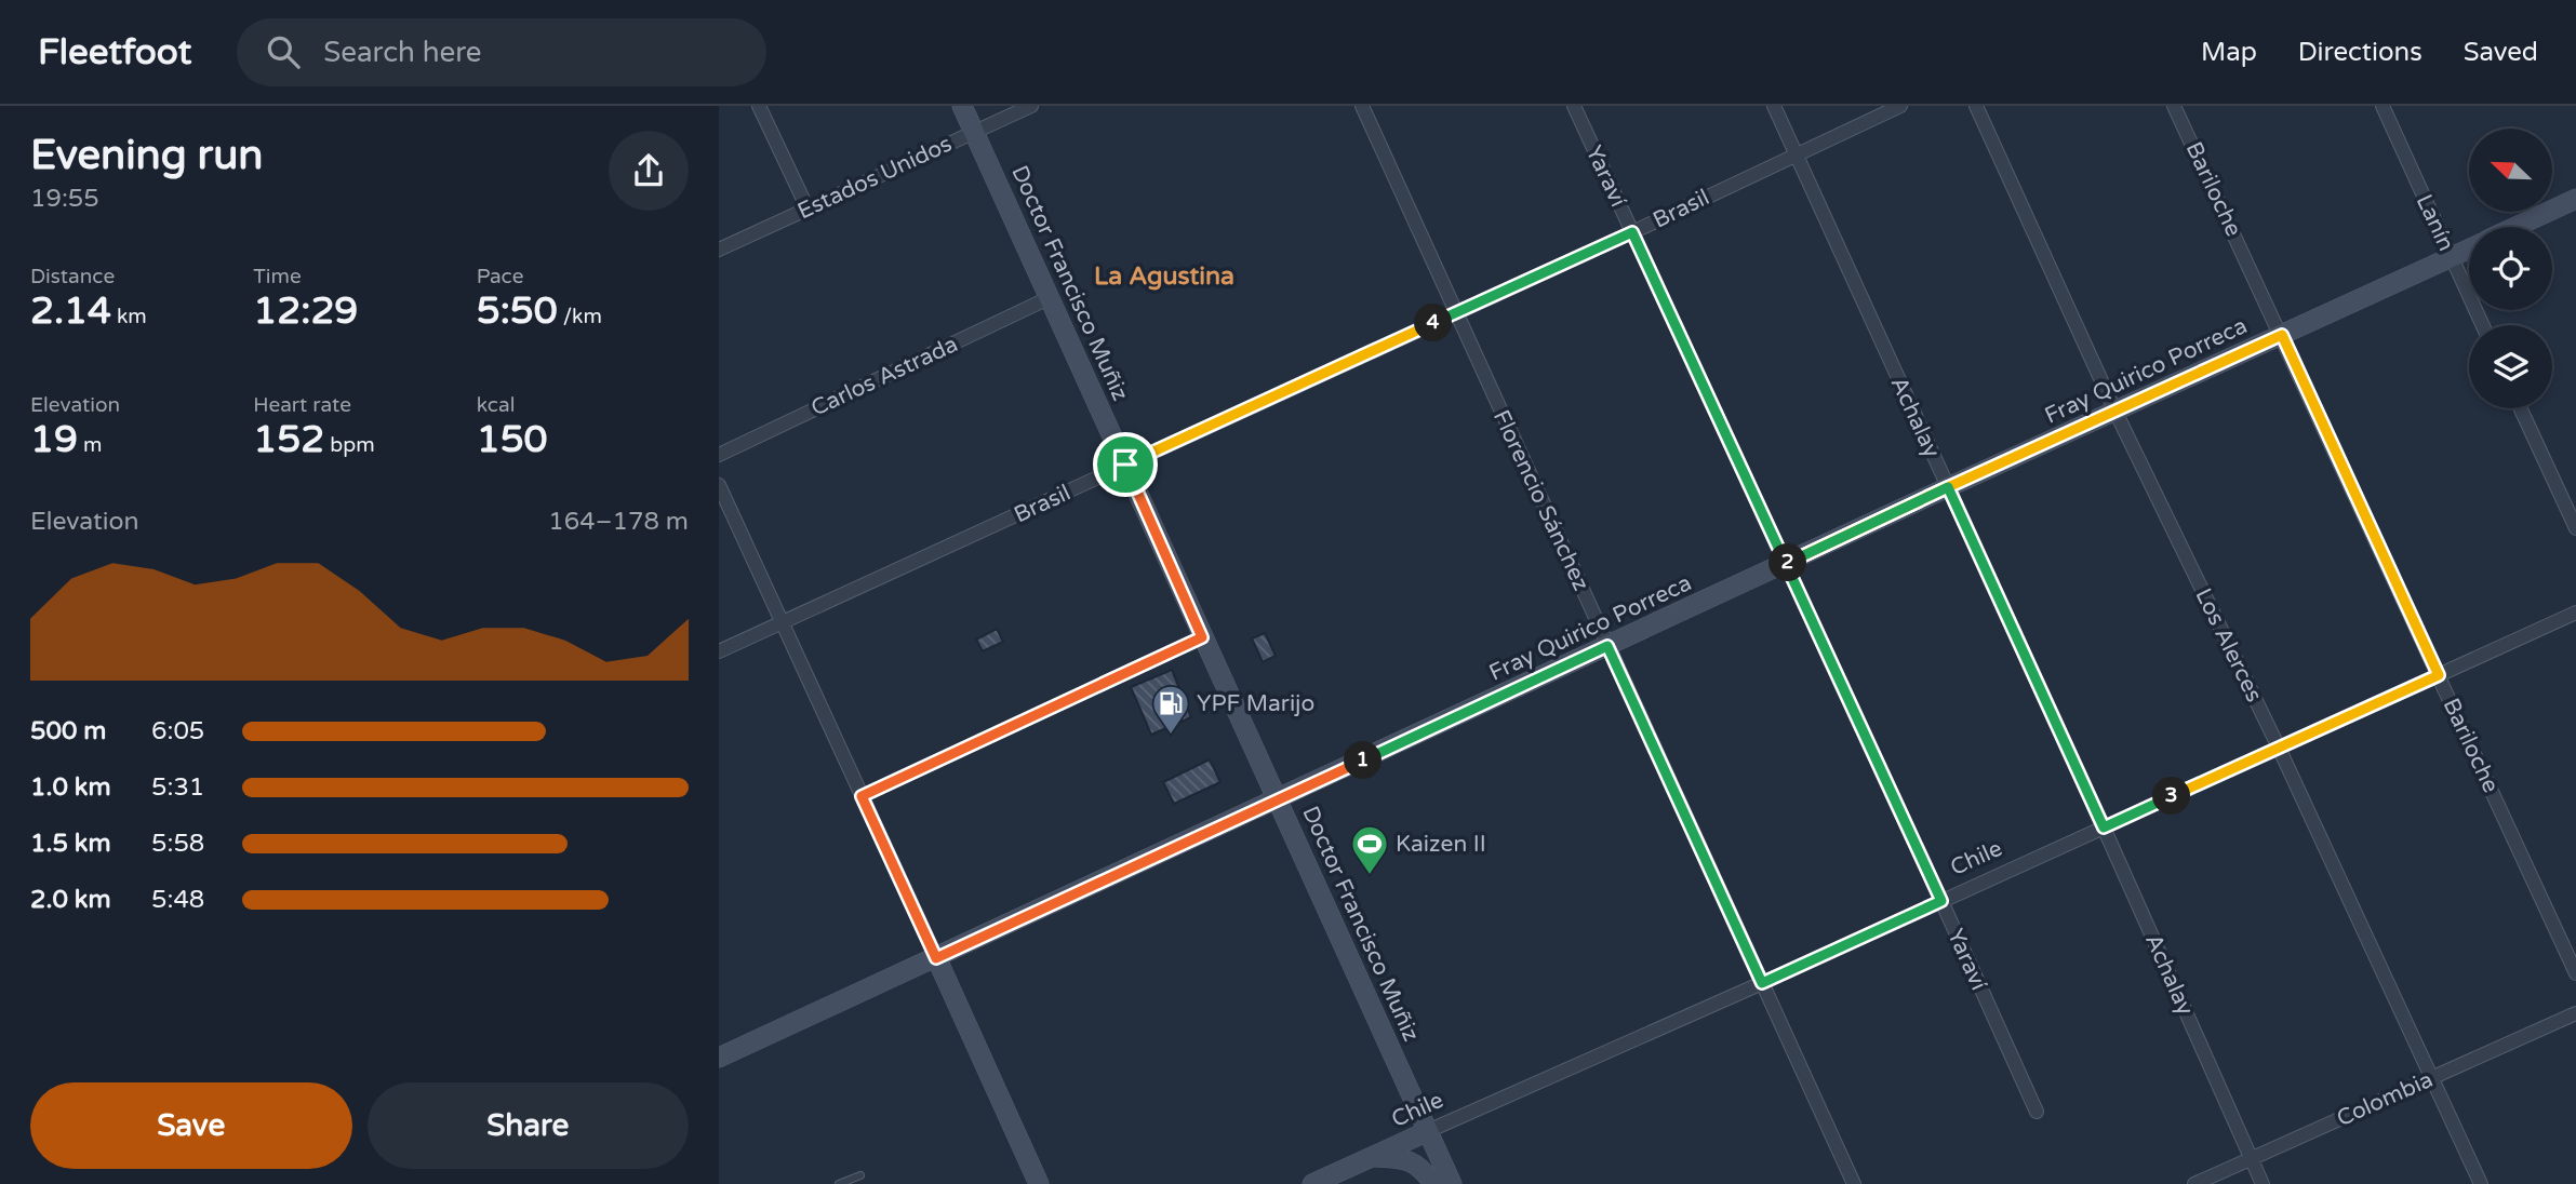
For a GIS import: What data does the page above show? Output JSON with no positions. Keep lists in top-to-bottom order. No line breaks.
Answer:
{"streets":{"main road":["Doctor Francisco Muñiz","Fray Quirico Porreca","Chile"],"street":["Yaraví","Estados Unidos","Bariloche","Brasil","Lanín","Carlos Astrada","Achalay","Florencio Sánchez","Los Alerces","Colombia"]},"crossings":[["Yaraví","Brasil"],["Yaraví","Fray Quirico Porreca"],["Yaraví","Chile"],["Estados Unidos","Doctor Francisco Muñiz"],["Bariloche","Fray Quirico Porreca"],["Bariloche","Chile"],["Brasil","Doctor Francisco Muñiz"],["Brasil","Achalay"],["Brasil","Florencio Sánchez"],["Lanín","Fray Quirico Porreca"],["Doctor Francisco Muñiz","Fray Quirico Porreca"],["Doctor Francisco Muñiz","Carlos Astrada"],["Doctor Francisco Muñiz","Chile"],["Fray Quirico Porreca","Achalay"],["Fray Quirico Porreca","Florencio Sánchez"],["Fray Quirico Porreca","Los Alerces"],["Achalay","Chile"],["Achalay","Colombia"],["Florencio Sánchez","Chile"],["Los Alerces","Chile"],["Los Alerces","Colombia"]],"districts":["La Agustina"],"places":{"fuel station":["YPF Marijo"],"sports":["Kaizen II"]},"north":"top left","page":{"header":"Fleetfoot","search":"Search here","nav":["Map","Directions","Saved"],"heading":["Evening run","19:55"],"stats":[["Distance","2.14 km"],["Time","12:29"],["Pace","5:50 /km"],["Elevation","19 m"],["Heart rate","152 bpm"],["kcal","150"]],"pins":["4","2","1","3"],"chart":["Elevation","164–178 m"],"list":[{"name":"500 m","note":"6:05"},{"name":"1.0 km","note":"5:31"},{"name":"1.5 km","note":"5:58"},{"name":"2.0 km","note":"5:48"}],"buttons":["Save","Share"]}}
